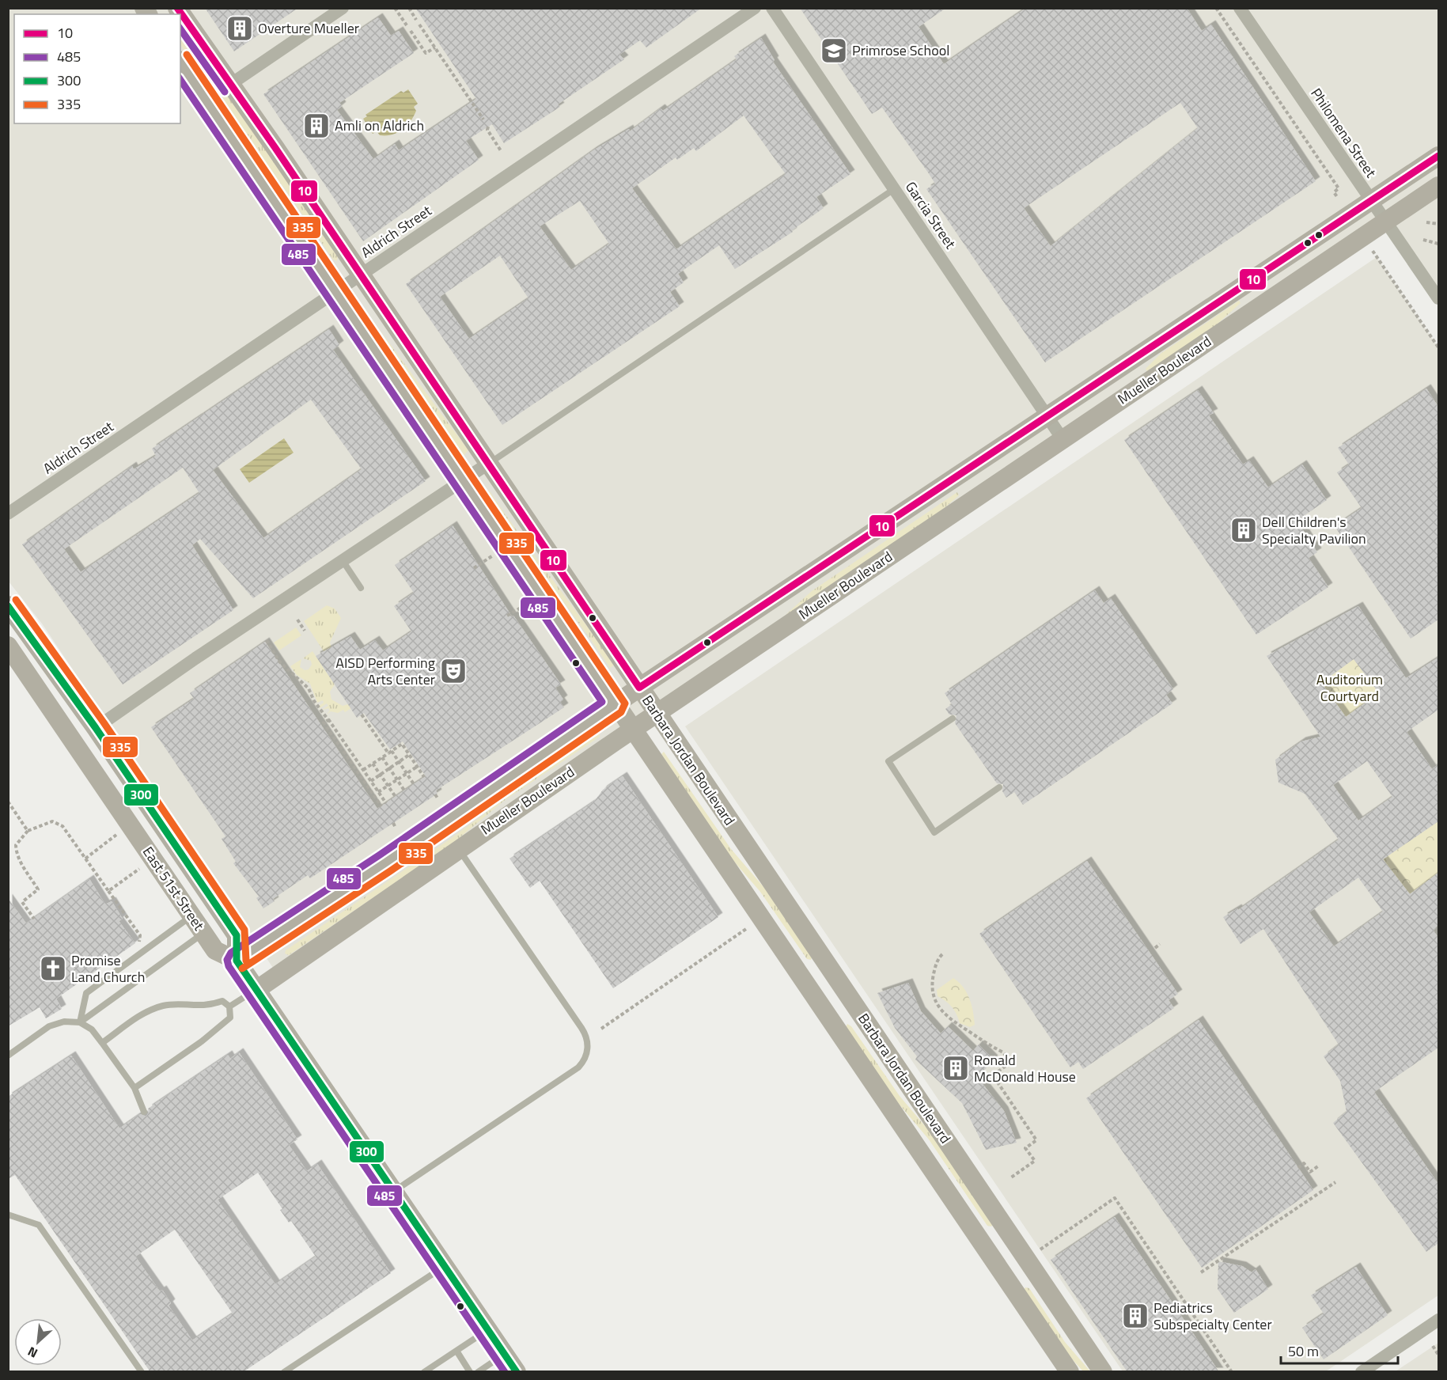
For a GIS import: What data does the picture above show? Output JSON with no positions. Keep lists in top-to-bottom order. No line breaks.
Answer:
{"streets":{"street":["Philomena Street","Garcia Street","Aldrich Street","Mueller Boulevard","Barbara Jordan Boulevard","East 51st Street"]},"crossings":[["Philomena Street","Mueller Boulevard"],["Garcia Street","Mueller Boulevard"],["Aldrich Street","Barbara Jordan Boulevard"],["Mueller Boulevard","Barbara Jordan Boulevard"],["Mueller Boulevard","East 51st Street"]],"parks":["Auditorium Courtyard"],"places":{"building":["Overture Mueller","Amli on Aldrich","Dell Children's Specialty Pavilion","Ronald McDonald House","Pediatrics Subspecialty Center"],"school or university":["Primrose School"],"theatre":["AISD Performing Arts Center"],"church":["Promise Land Church"]},"lines":["transit line 10","transit line 485","transit line 335","transit line 300"],"legend":["10","485","300","335"],"scale_bar":"50 m","north":"bottom left"}
